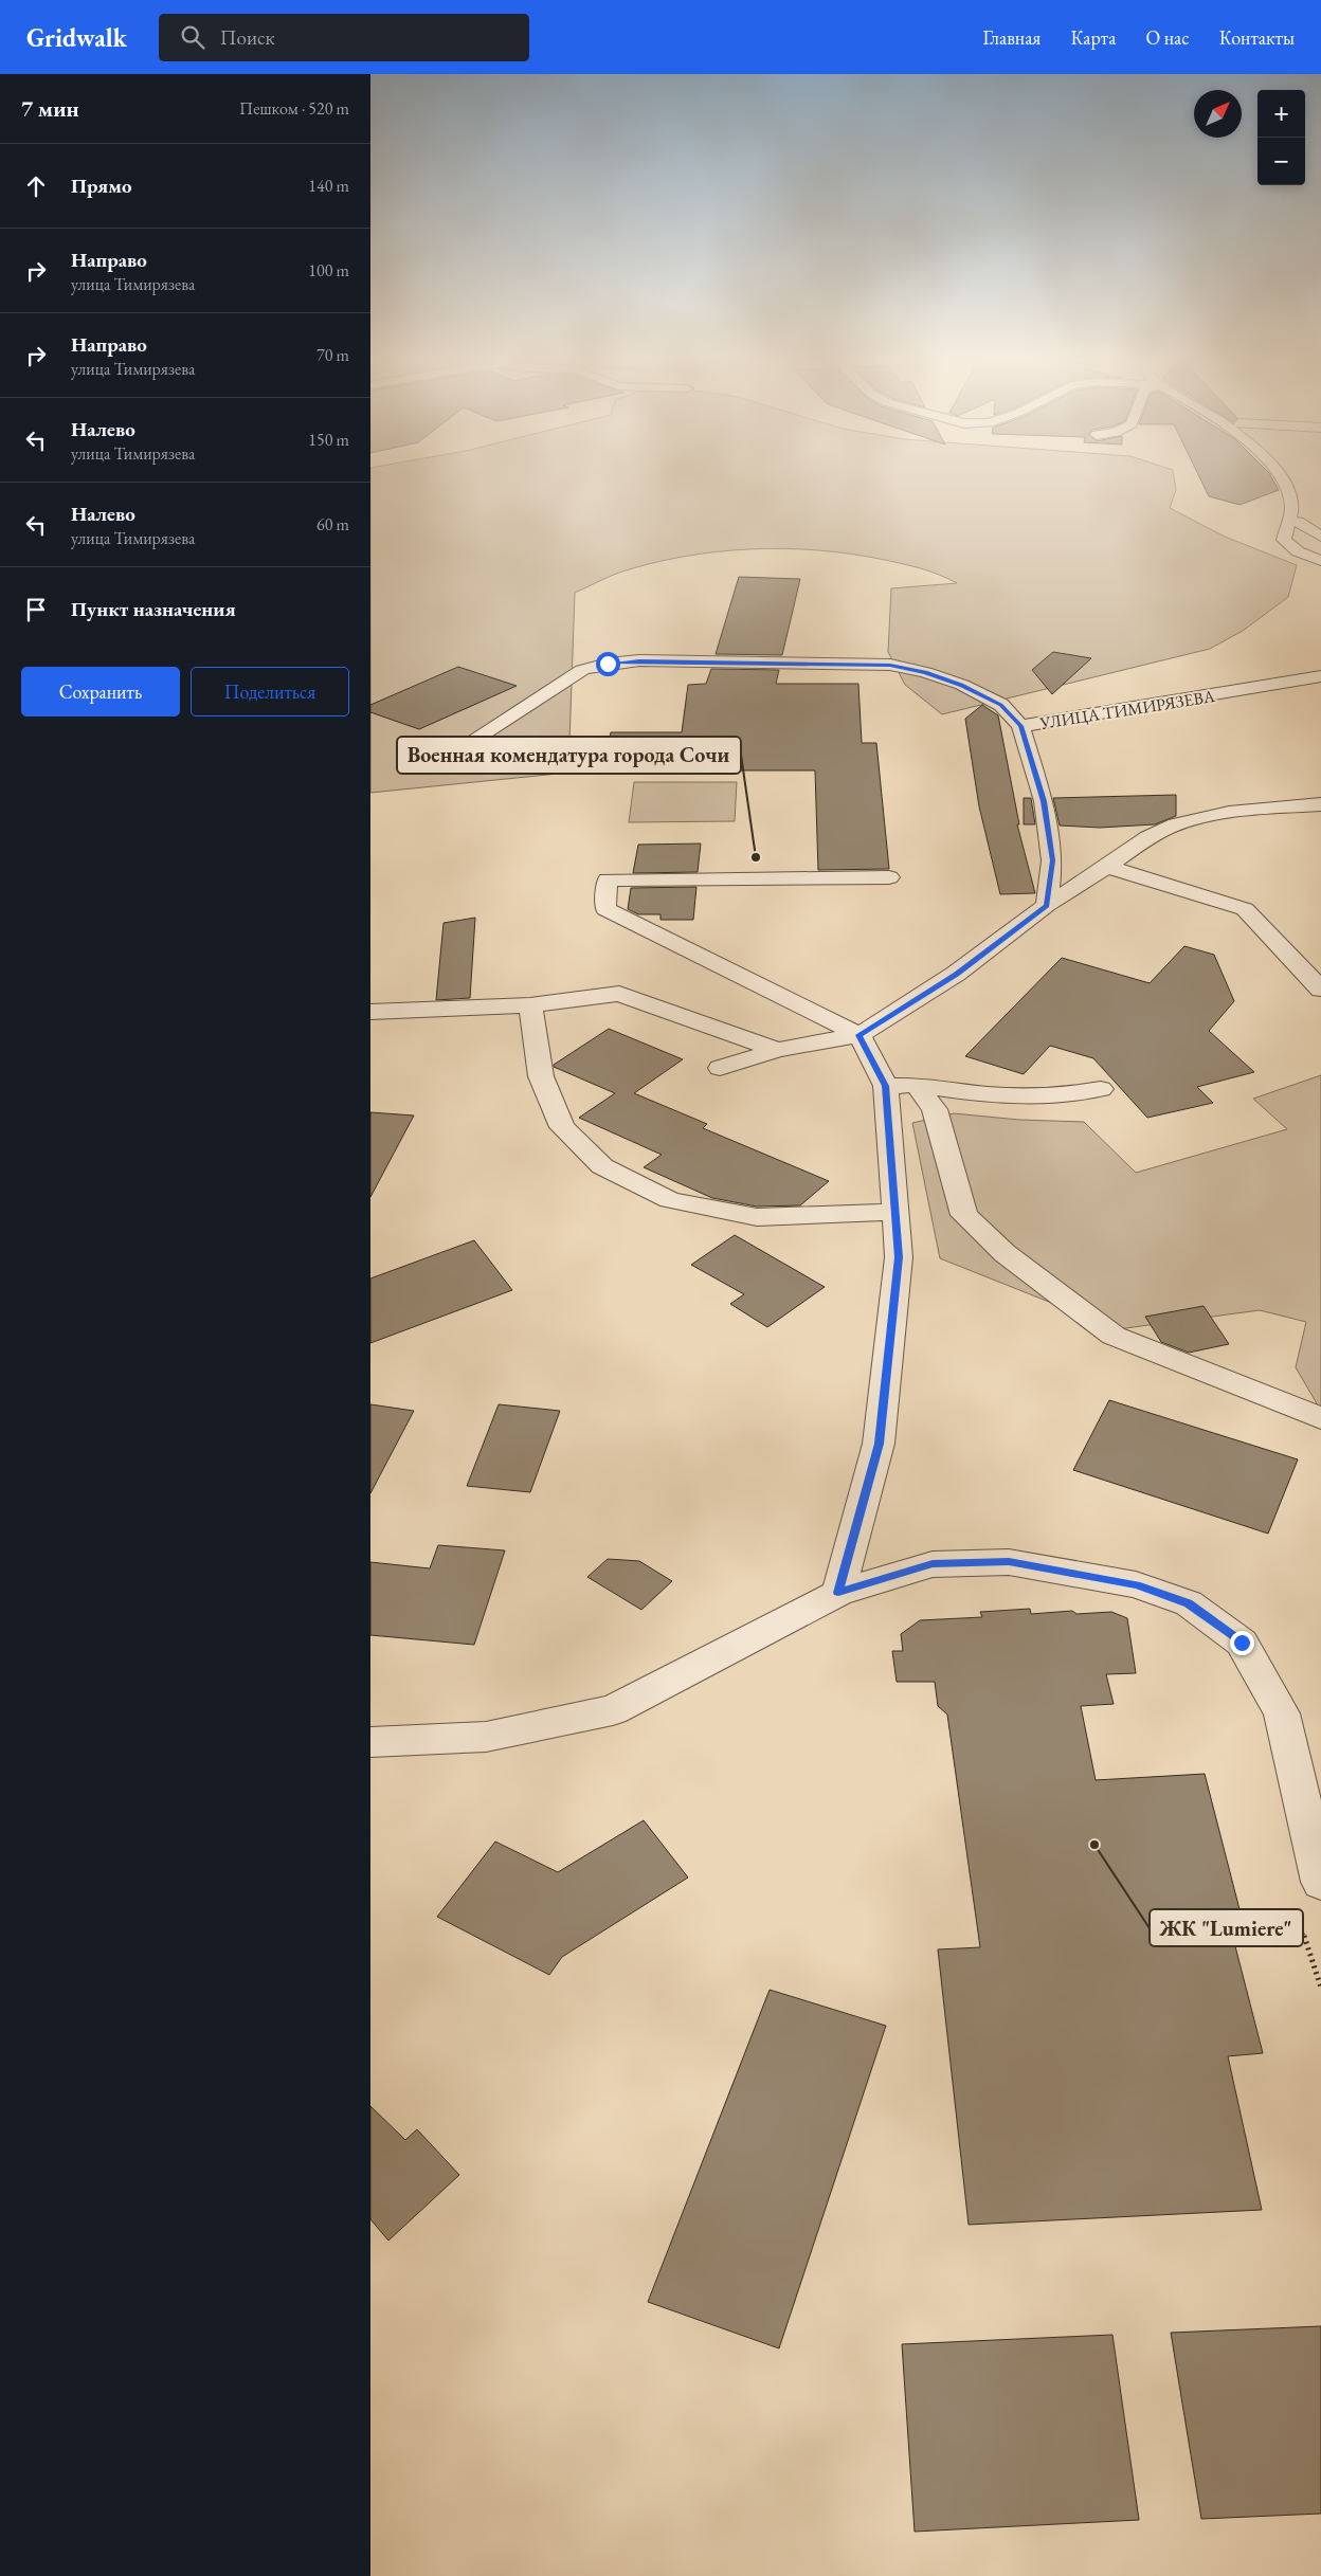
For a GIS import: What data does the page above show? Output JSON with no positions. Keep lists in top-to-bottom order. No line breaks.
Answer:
{"streets":{"street":["УЛИЦА ТИМИРЯЗЕВА"]},"places":["Военная комендатура города Сочи","ЖК \"Lumiere\""],"north":"top right","page":{"header":"Gridwalk","search":"Поиск","nav":["Главная","Карта","О нас","Контакты"],"heading":["7 мин","Пешком · 520 m"],"map_buttons":["+","−"],"list":[["Прямо","140 m"],["Направо","улица Тимирязева","100 m"],["Направо","улица Тимирязева","70 m"],["Налево","улица Тимирязева","150 m"],["Налево","улица Тимирязева","60 m"],"Пункт назначения"],"buttons":["Сохранить","Поделиться"]}}
